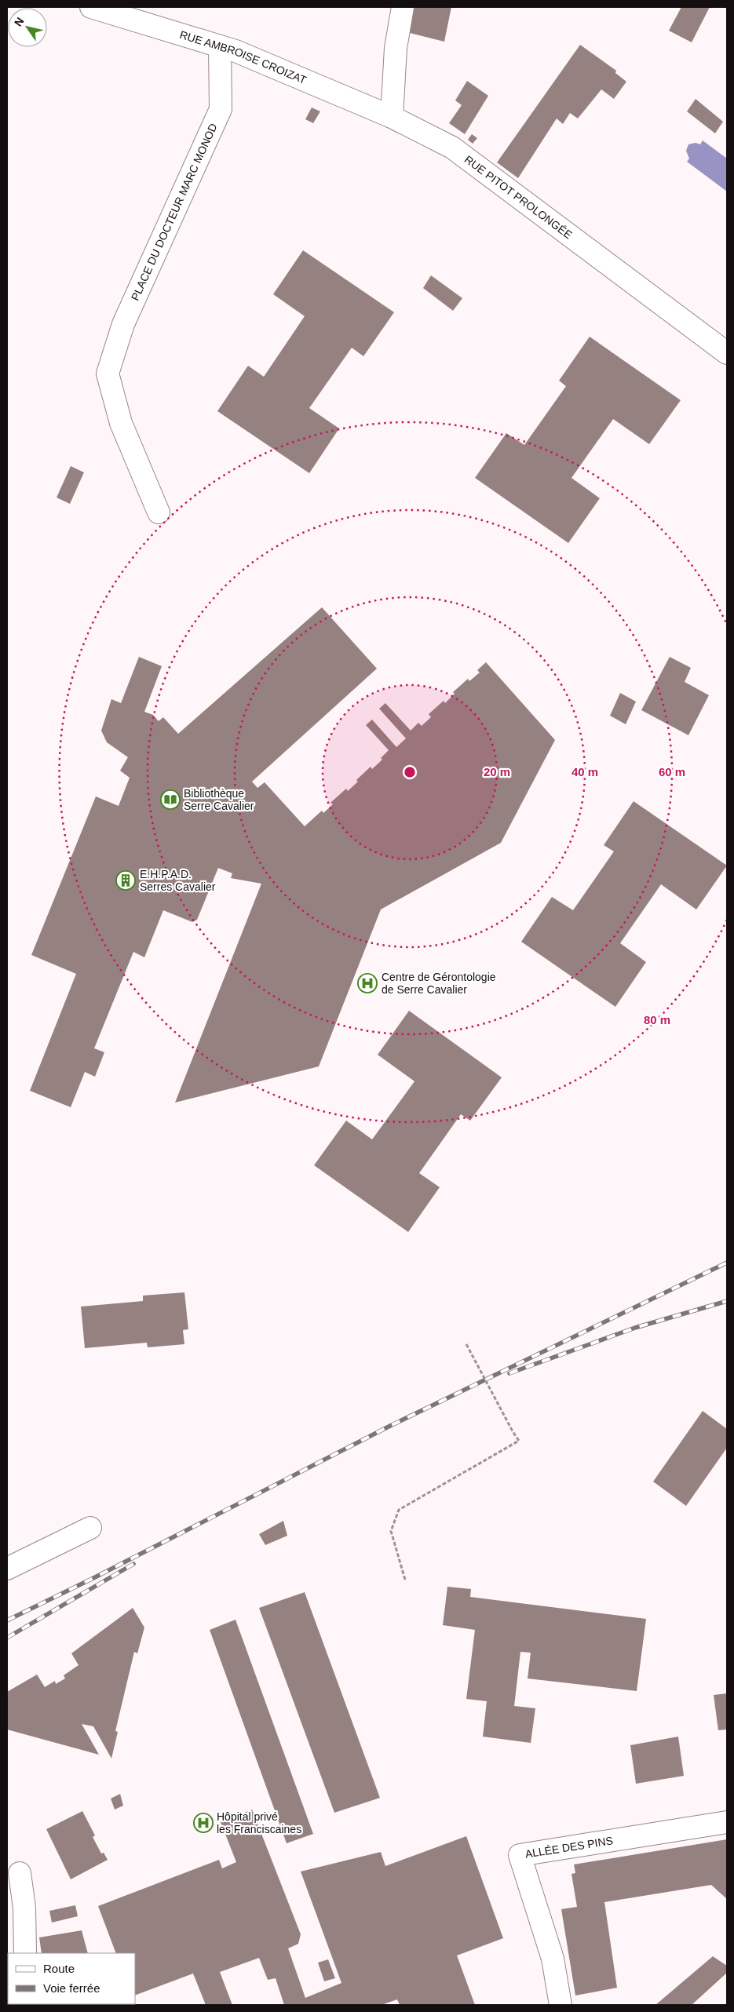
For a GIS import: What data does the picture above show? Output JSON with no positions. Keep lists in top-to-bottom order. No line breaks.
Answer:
{"streets":{"street":["RUE AMBROISE CROIZAT","RUE PITOT PROLONGÉE","PLACE DU DOCTEUR MARC MONOD","ALLÉE DES PINS"]},"crossings":[["RUE AMBROISE CROIZAT","RUE PITOT PROLONGÉE"],["RUE AMBROISE CROIZAT","PLACE DU DOCTEUR MARC MONOD"]],"places":{"library":["Bibliothèque Serre Cavalier"],"building":["E.H.P.A.D. Serres Cavalier"],"hospital":["Centre de Gérontologie de Serre Cavalier","Hôpital privé les Franciscaines"]},"legend":["Route","Voie ferrée"],"north":"top left","rings":["20 m","40 m","60 m","80 m"]}
